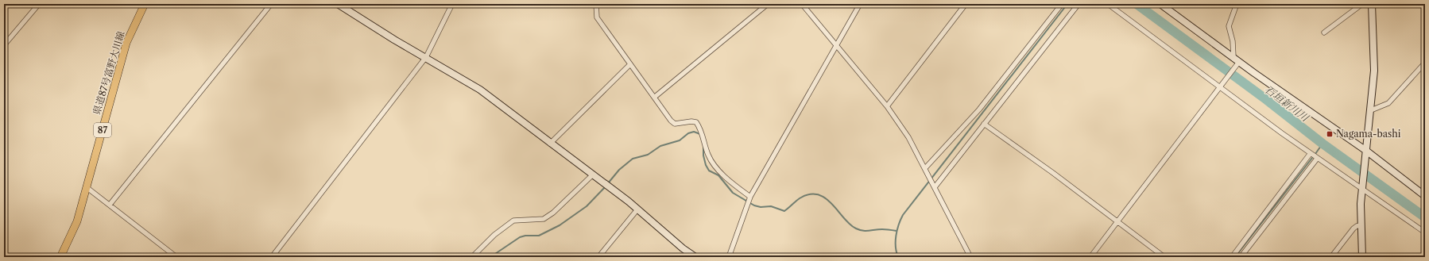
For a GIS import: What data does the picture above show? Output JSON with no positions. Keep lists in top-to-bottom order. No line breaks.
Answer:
{"streets":{"main road":["県道87号富野大川線","87"]},"water":["石垣新川川"],"places":{"transit":["Nagama-bashi"]}}
